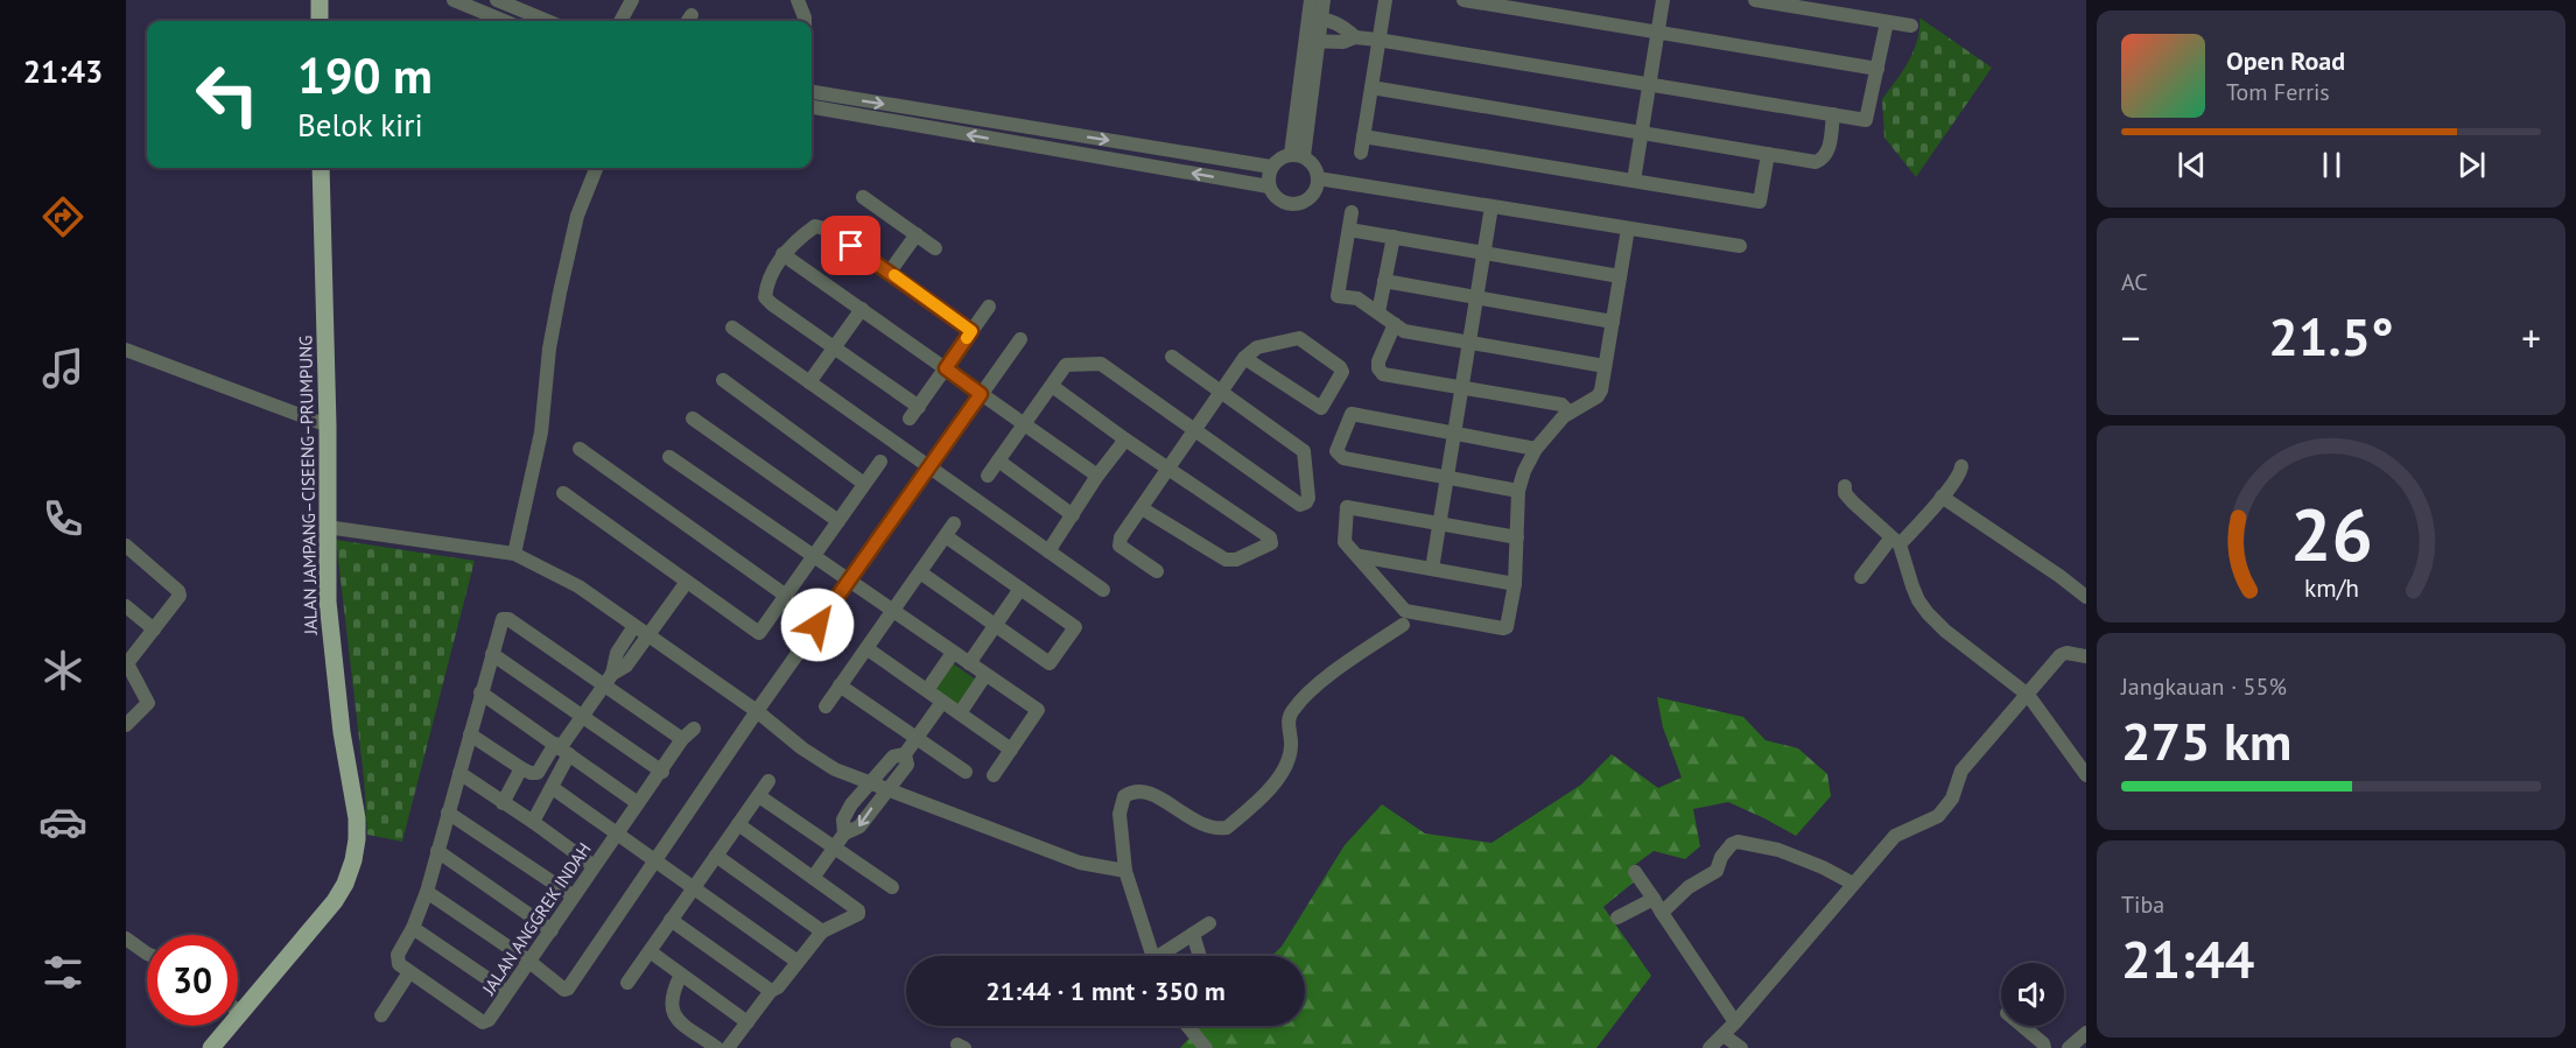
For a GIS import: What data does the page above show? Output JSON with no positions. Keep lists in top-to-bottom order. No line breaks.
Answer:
{"streets":{"main road":["JALAN JAMPANG–CISEENG–PRUMPUNG"],"street":["JALAN ANGGREK INDAH"]},"page":{"tabs":"21:43","turn":["190 m","Belok kiri"],"song":["Open Road","Tom Ferris"],"tile":["AC",["Jangkauan · 55%","275 km"],["Tiba","21:44"]],"heat":["−","21.5°","+"],"limit":"30","trip":"21:44 · 1 mnt · 350 m","gauge":["26","km/h"]}}
